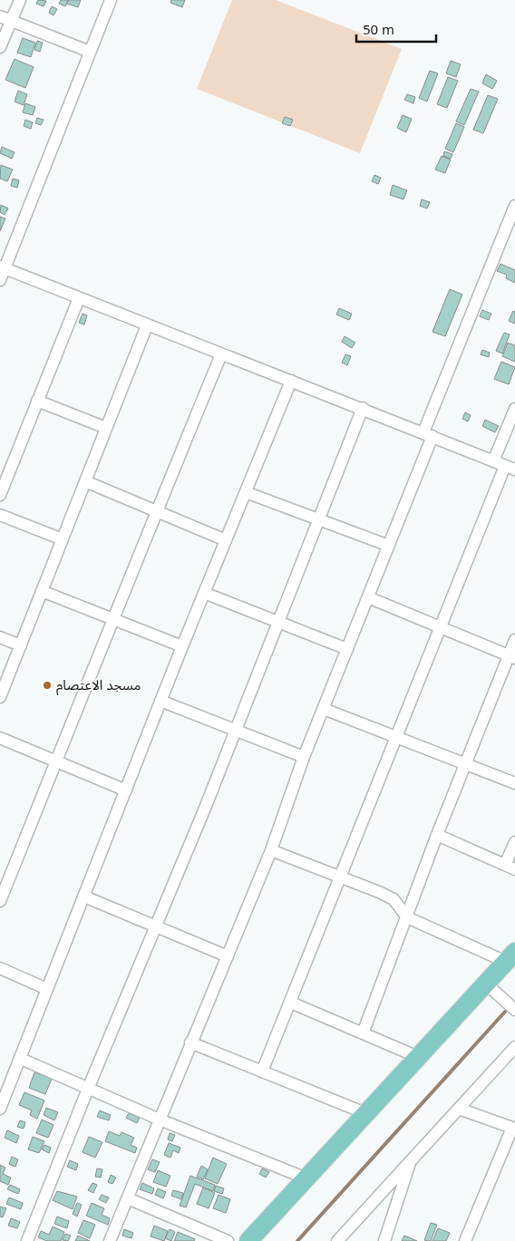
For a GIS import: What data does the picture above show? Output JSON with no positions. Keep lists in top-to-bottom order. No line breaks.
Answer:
{"places":["مسجد الاعتصام"],"scale_bar":"50 m"}
